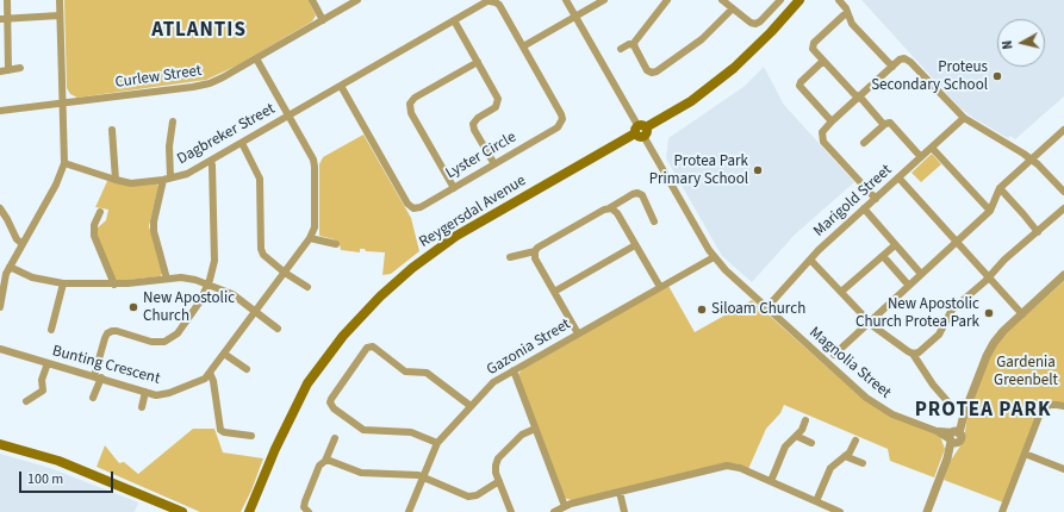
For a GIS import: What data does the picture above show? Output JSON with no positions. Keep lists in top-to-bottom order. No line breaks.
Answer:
{"streets":{"main road":["Reygersdal Avenue"],"street":["Curlew Street","Dagbreker Street","Lyster Circle","Marigold Street","Gazonia Street","Magnolia Street","Bunting Crescent"]},"crossings":[["Curlew Street","Bunting Crescent"],["Dagbreker Street","Lyster Circle"],["Dagbreker Street","Bunting Crescent"],["Lyster Circle","Bunting Crescent"],["Marigold Street","Magnolia Street"],["Reygersdal Avenue","Magnolia Street"],["Gazonia Street","Magnolia Street"]],"districts":["ATLANTIS","PROTEA PARK"],"parks":["Gardenia Greenbelt"],"places":["Proteus Secondary School","Protea Park Primary School","New Apostolic Church","Siloam Church","New Apostolic Church Protea Park"],"scale_bar":"100 m","north":"left"}
